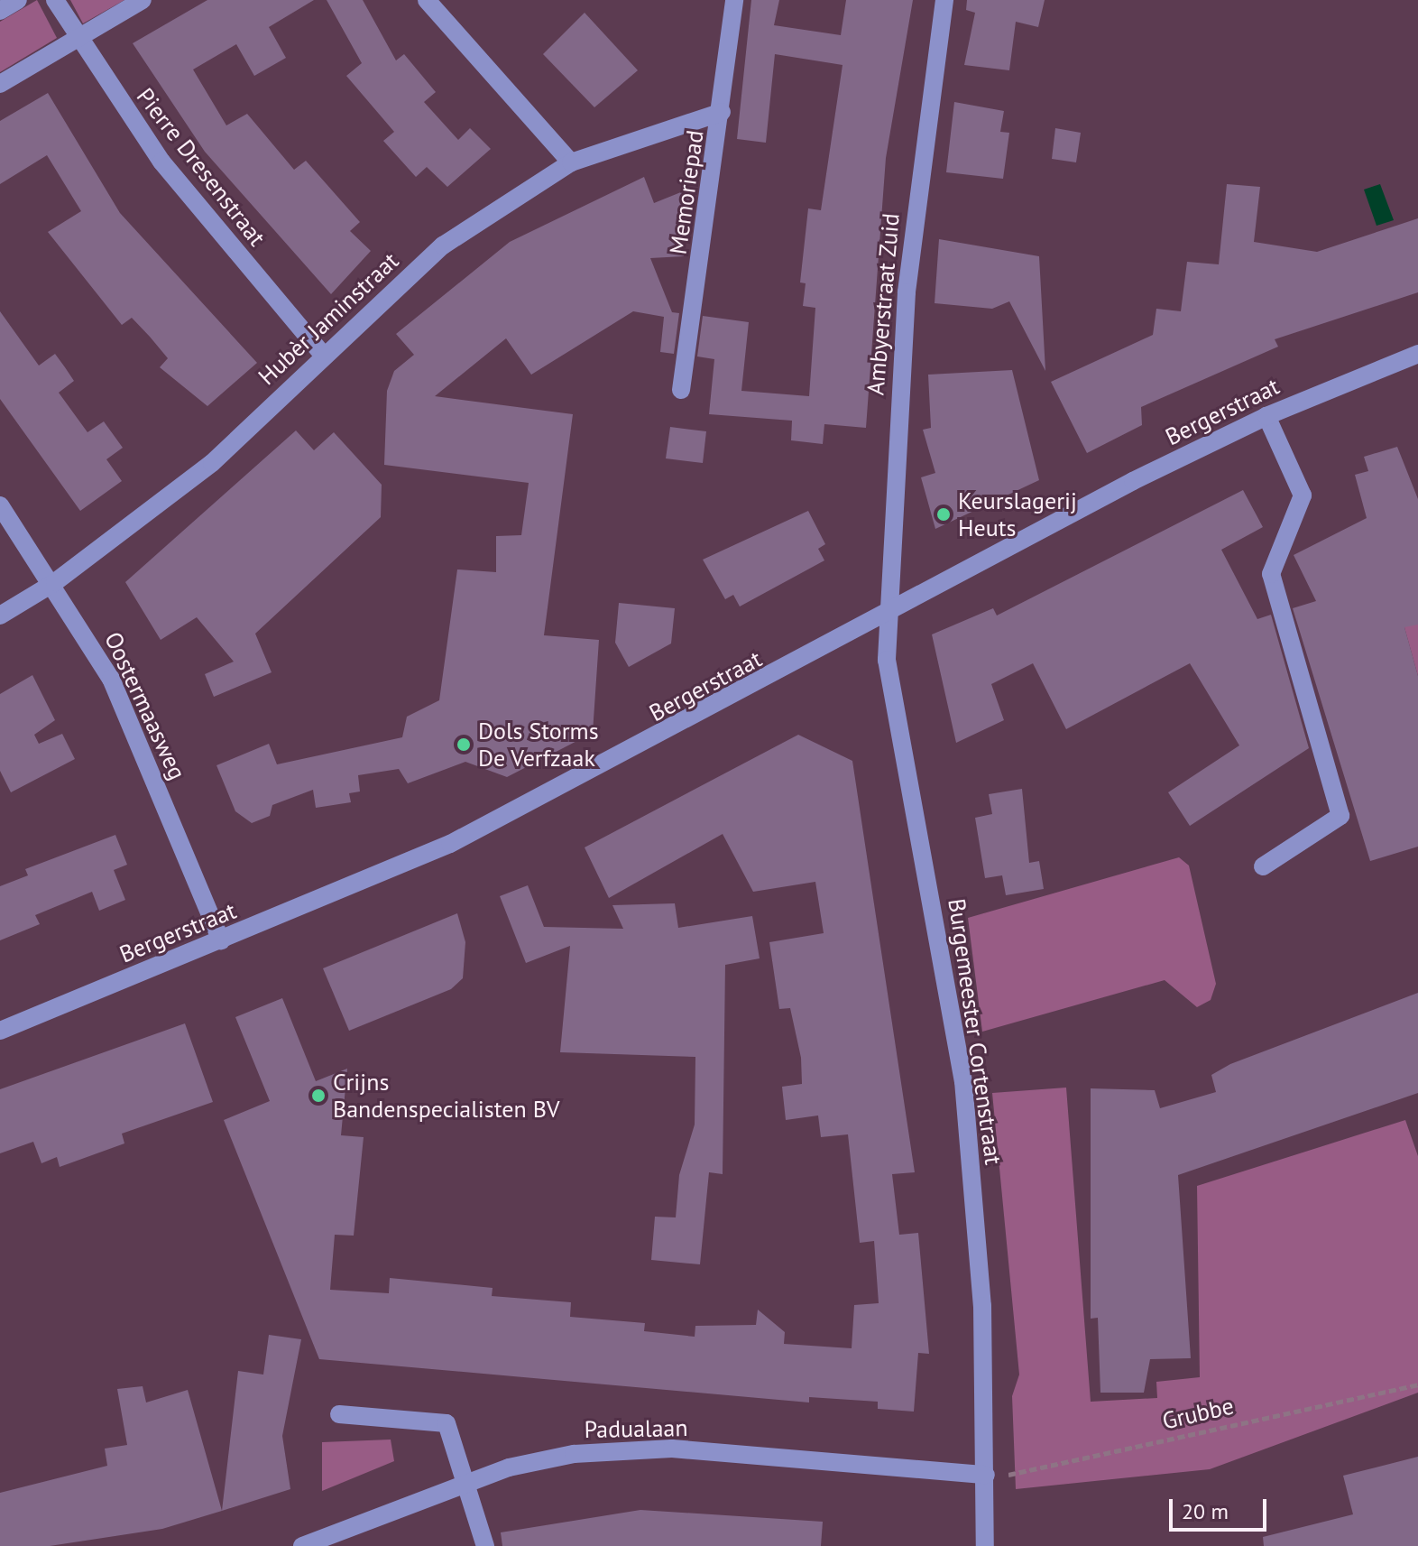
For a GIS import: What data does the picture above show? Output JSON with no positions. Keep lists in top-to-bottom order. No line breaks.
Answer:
{"streets":{"street":["Pierre Dresenstraat","Memoriepad","Ambyerstraat Zuid","Hubèr Jaminstraat","Bergerstraat","Oostermaasweg","Burgemeester Cortenstraat","Padualaan"],"path":["Grubbe"]},"crossings":[["Pierre Dresenstraat","Hubèr Jaminstraat"],["Memoriepad","Hubèr Jaminstraat"],["Ambyerstraat Zuid","Bergerstraat"],["Ambyerstraat Zuid","Burgemeester Cortenstraat"],["Hubèr Jaminstraat","Oostermaasweg"],["Bergerstraat","Oostermaasweg"],["Bergerstraat","Burgemeester Cortenstraat"],["Burgemeester Cortenstraat","Grubbe"],["Burgemeester Cortenstraat","Padualaan"],["Grubbe","Padualaan"]],"places":["Keurslagerij Heuts","Dols Storms De Verfzaak","Crijns Bandenspecialisten BV"],"scale_bar":"20 m"}
